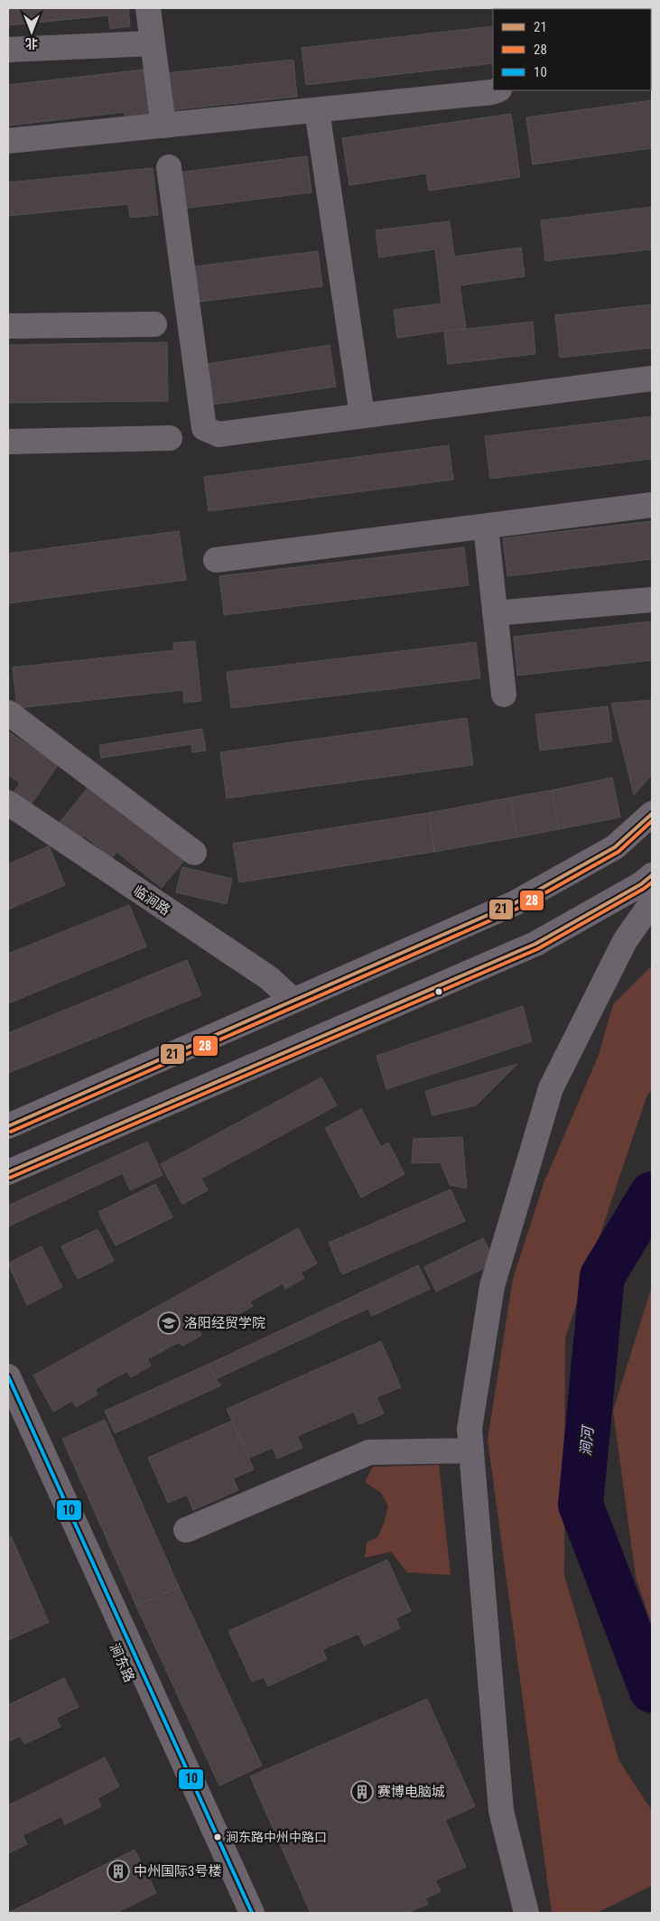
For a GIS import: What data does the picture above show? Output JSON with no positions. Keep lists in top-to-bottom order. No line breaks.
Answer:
{"streets":{"street":["临涧路","涧东路"]},"water":["涧河"],"places":{"school or university":["洛阳经贸学院"],"building":["赛博电脑城","中州国际3号楼"],"other":["涧东路中州中路口"]},"lines":["transit line 21","transit line 28","transit line 10"],"legend":["21","28","10"],"north":"bottom"}
